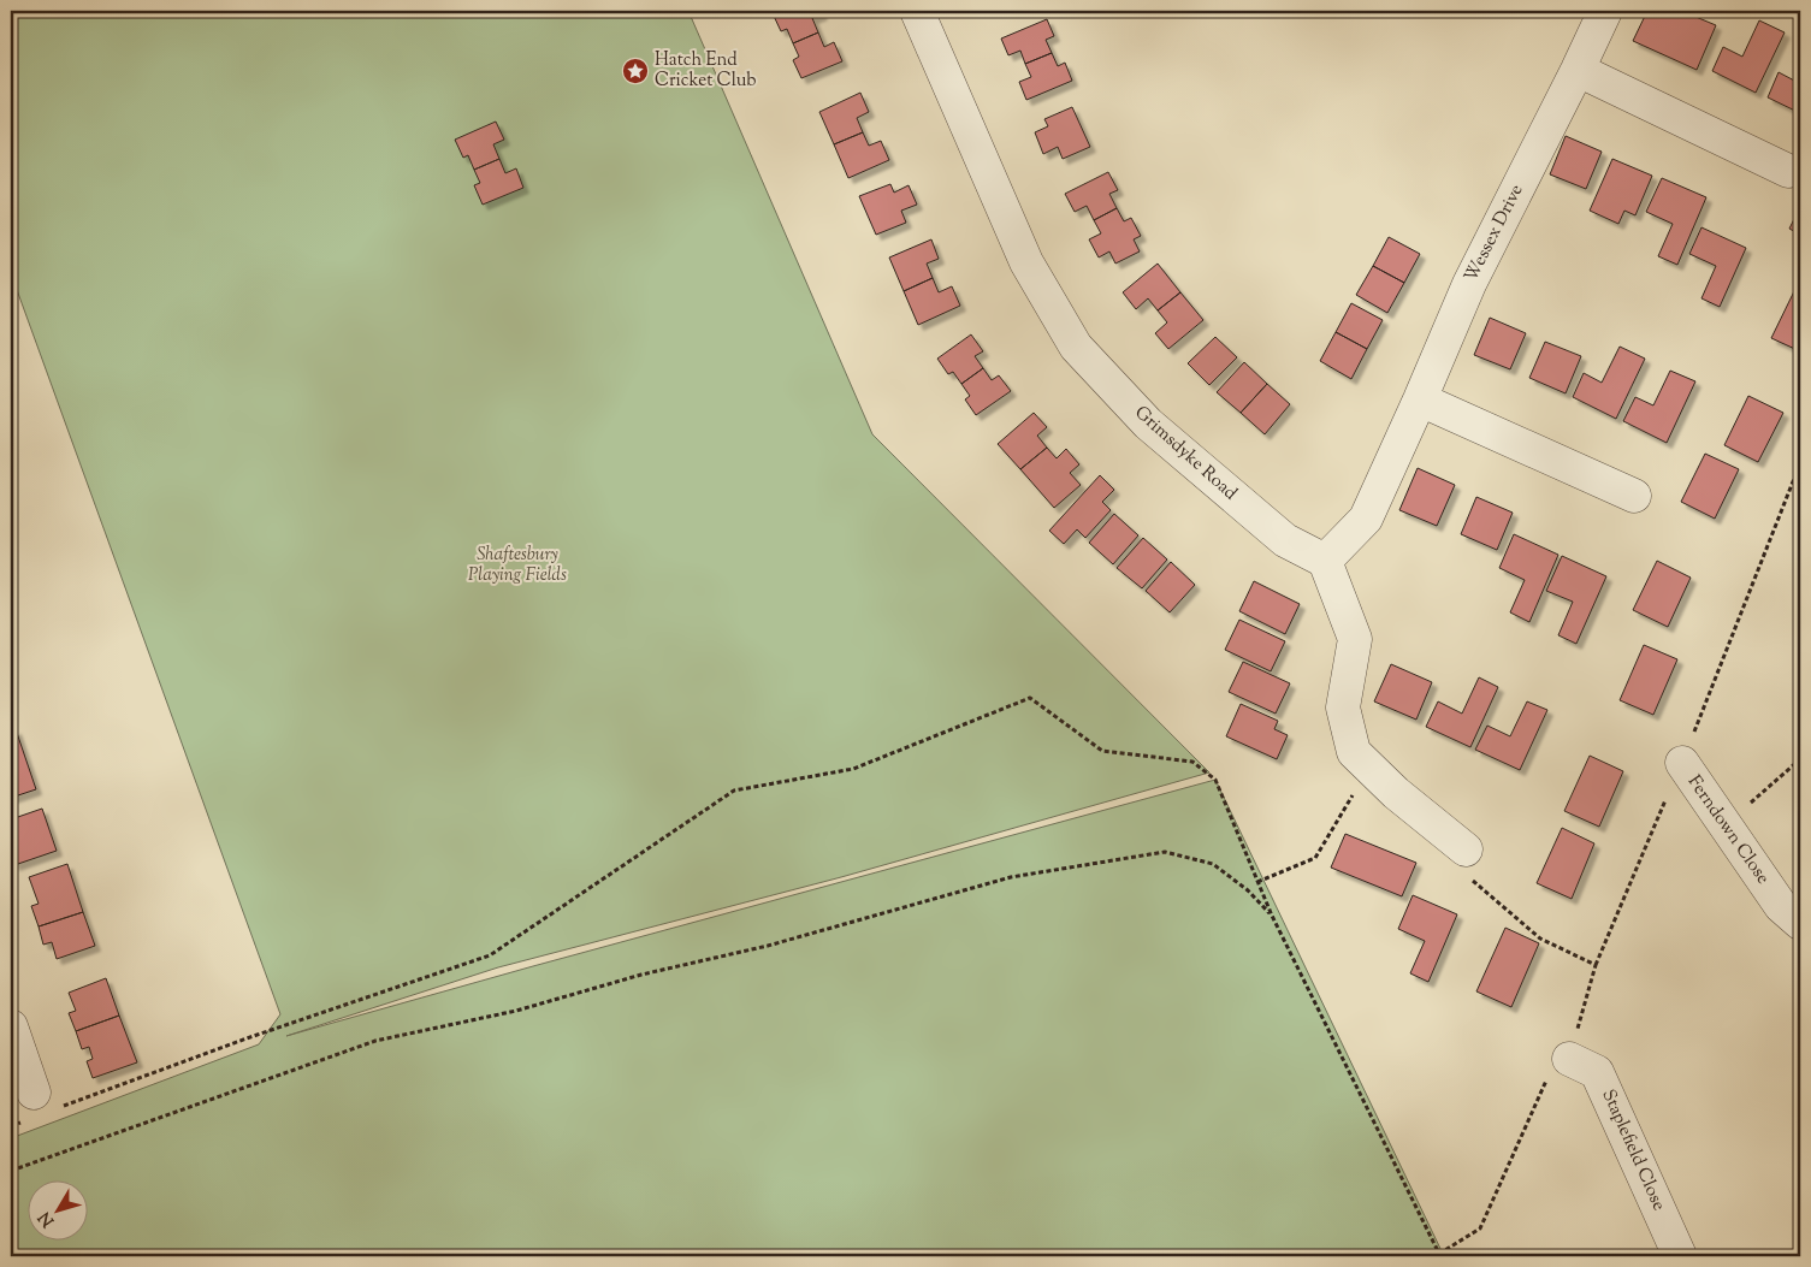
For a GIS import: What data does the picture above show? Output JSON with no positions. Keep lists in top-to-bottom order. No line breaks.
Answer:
{"streets":{"street":["Wessex Drive","Grimsdyke Road","Ferndown Close","Staplefield Close"]},"crossings":[["Wessex Drive","Grimsdyke Road"]],"parks":["Shaftesbury Playing Fields"],"places":{"place":["Hatch End Cricket Club"]},"north":"bottom left"}
